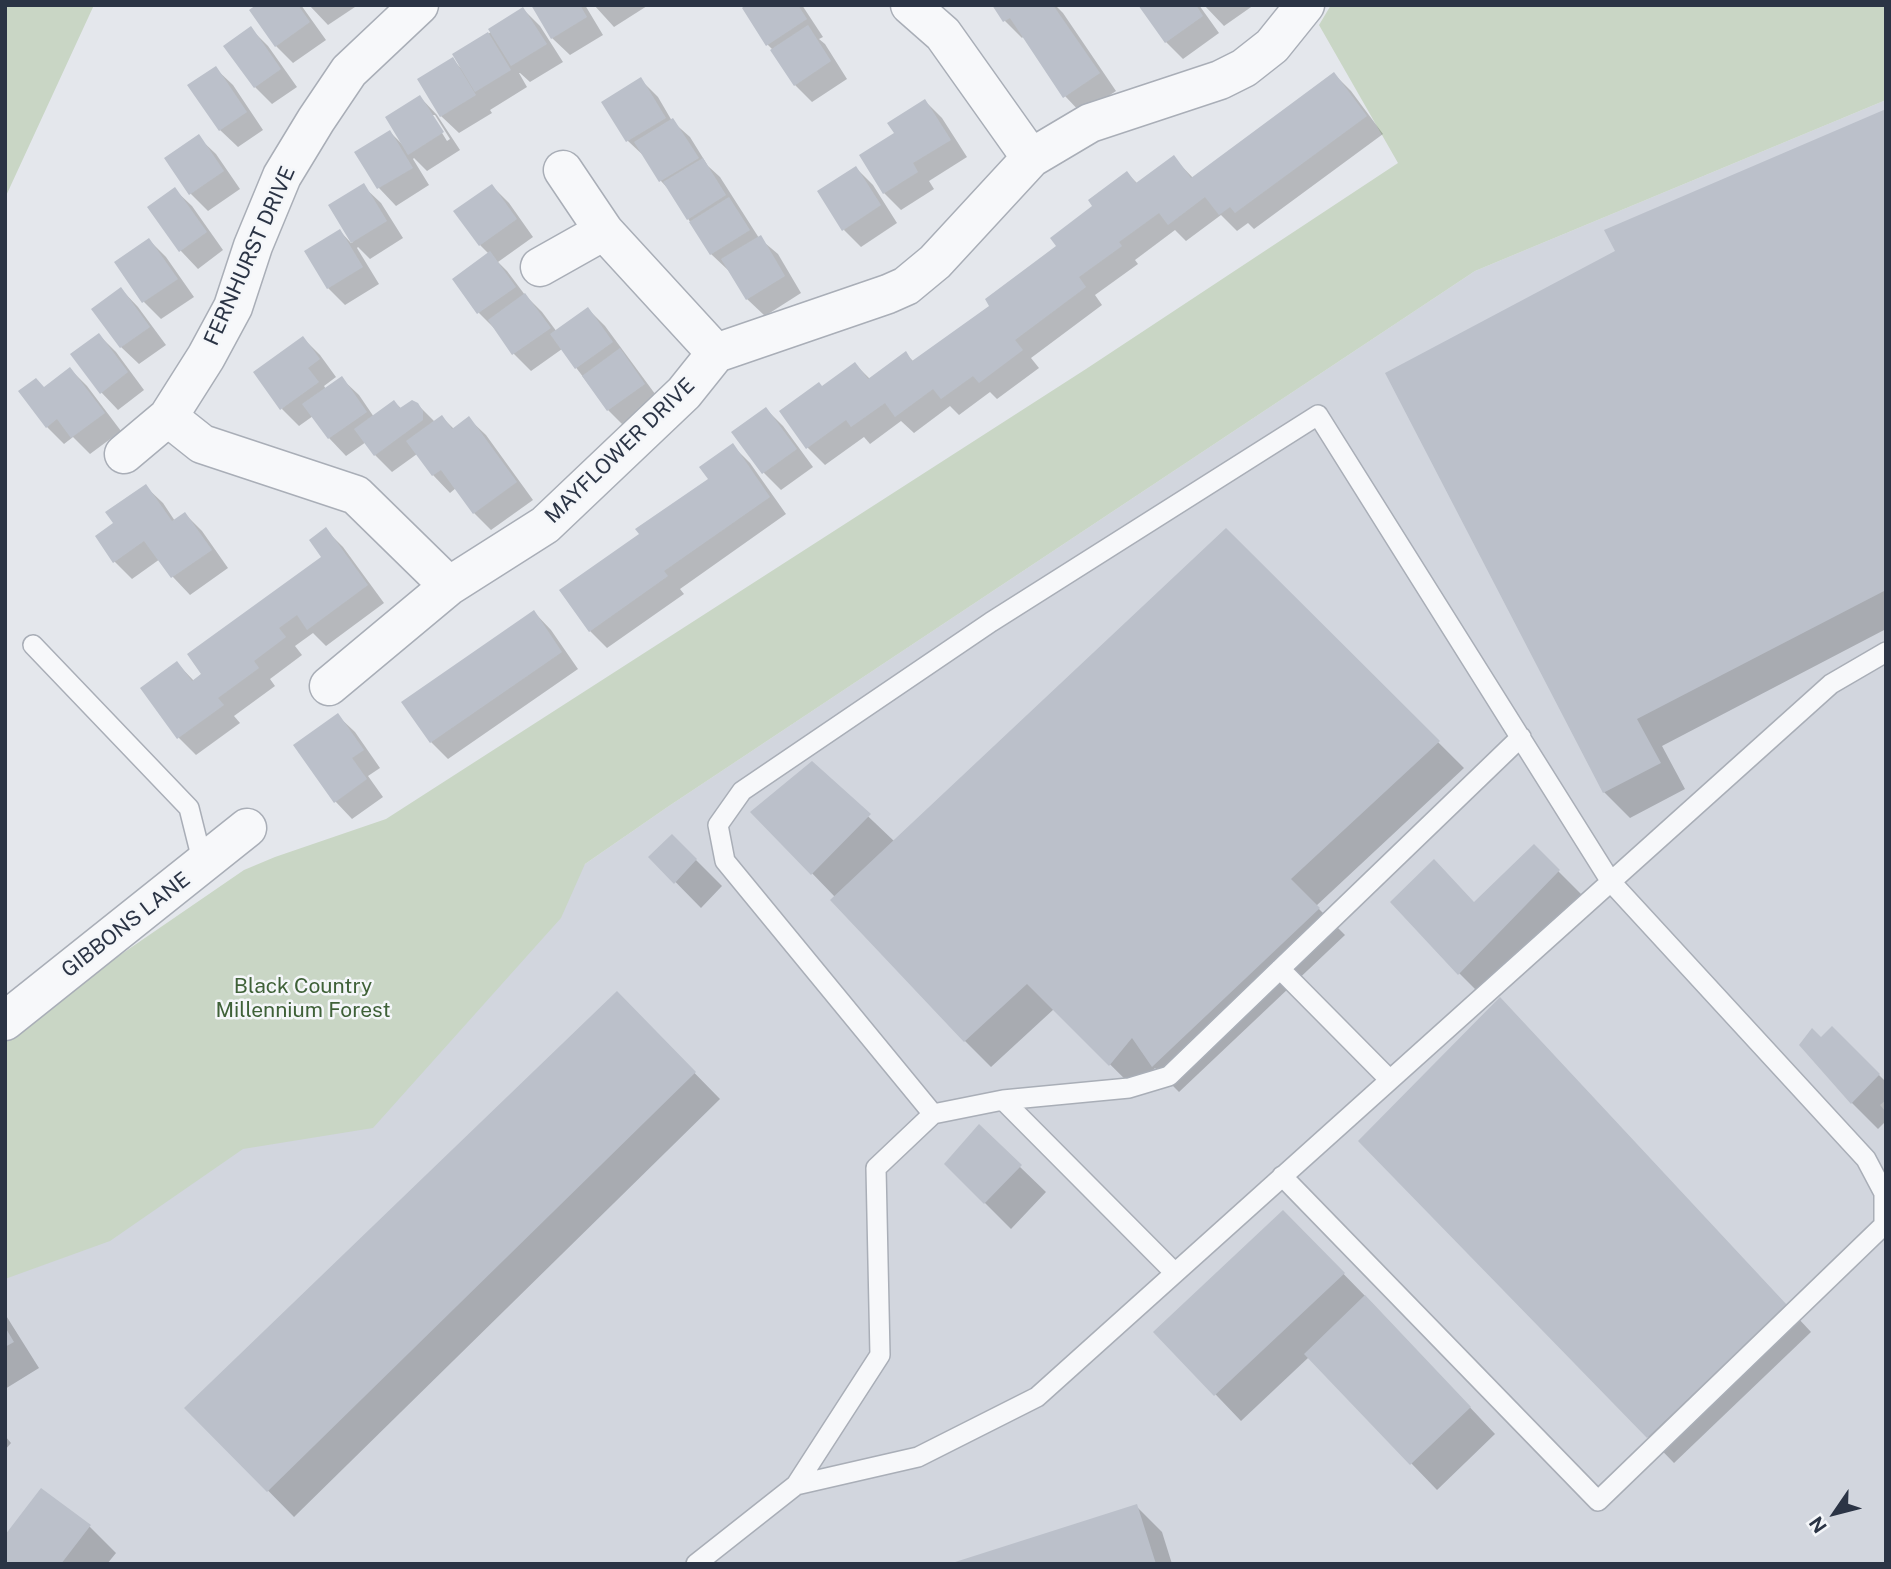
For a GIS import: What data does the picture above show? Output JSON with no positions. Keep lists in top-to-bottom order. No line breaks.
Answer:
{"streets":{"street":["FERNHURST DRIVE","MAYFLOWER DRIVE","GIBBONS LANE"]},"parks":["Black Country Millennium Forest"],"north":"bottom left"}
